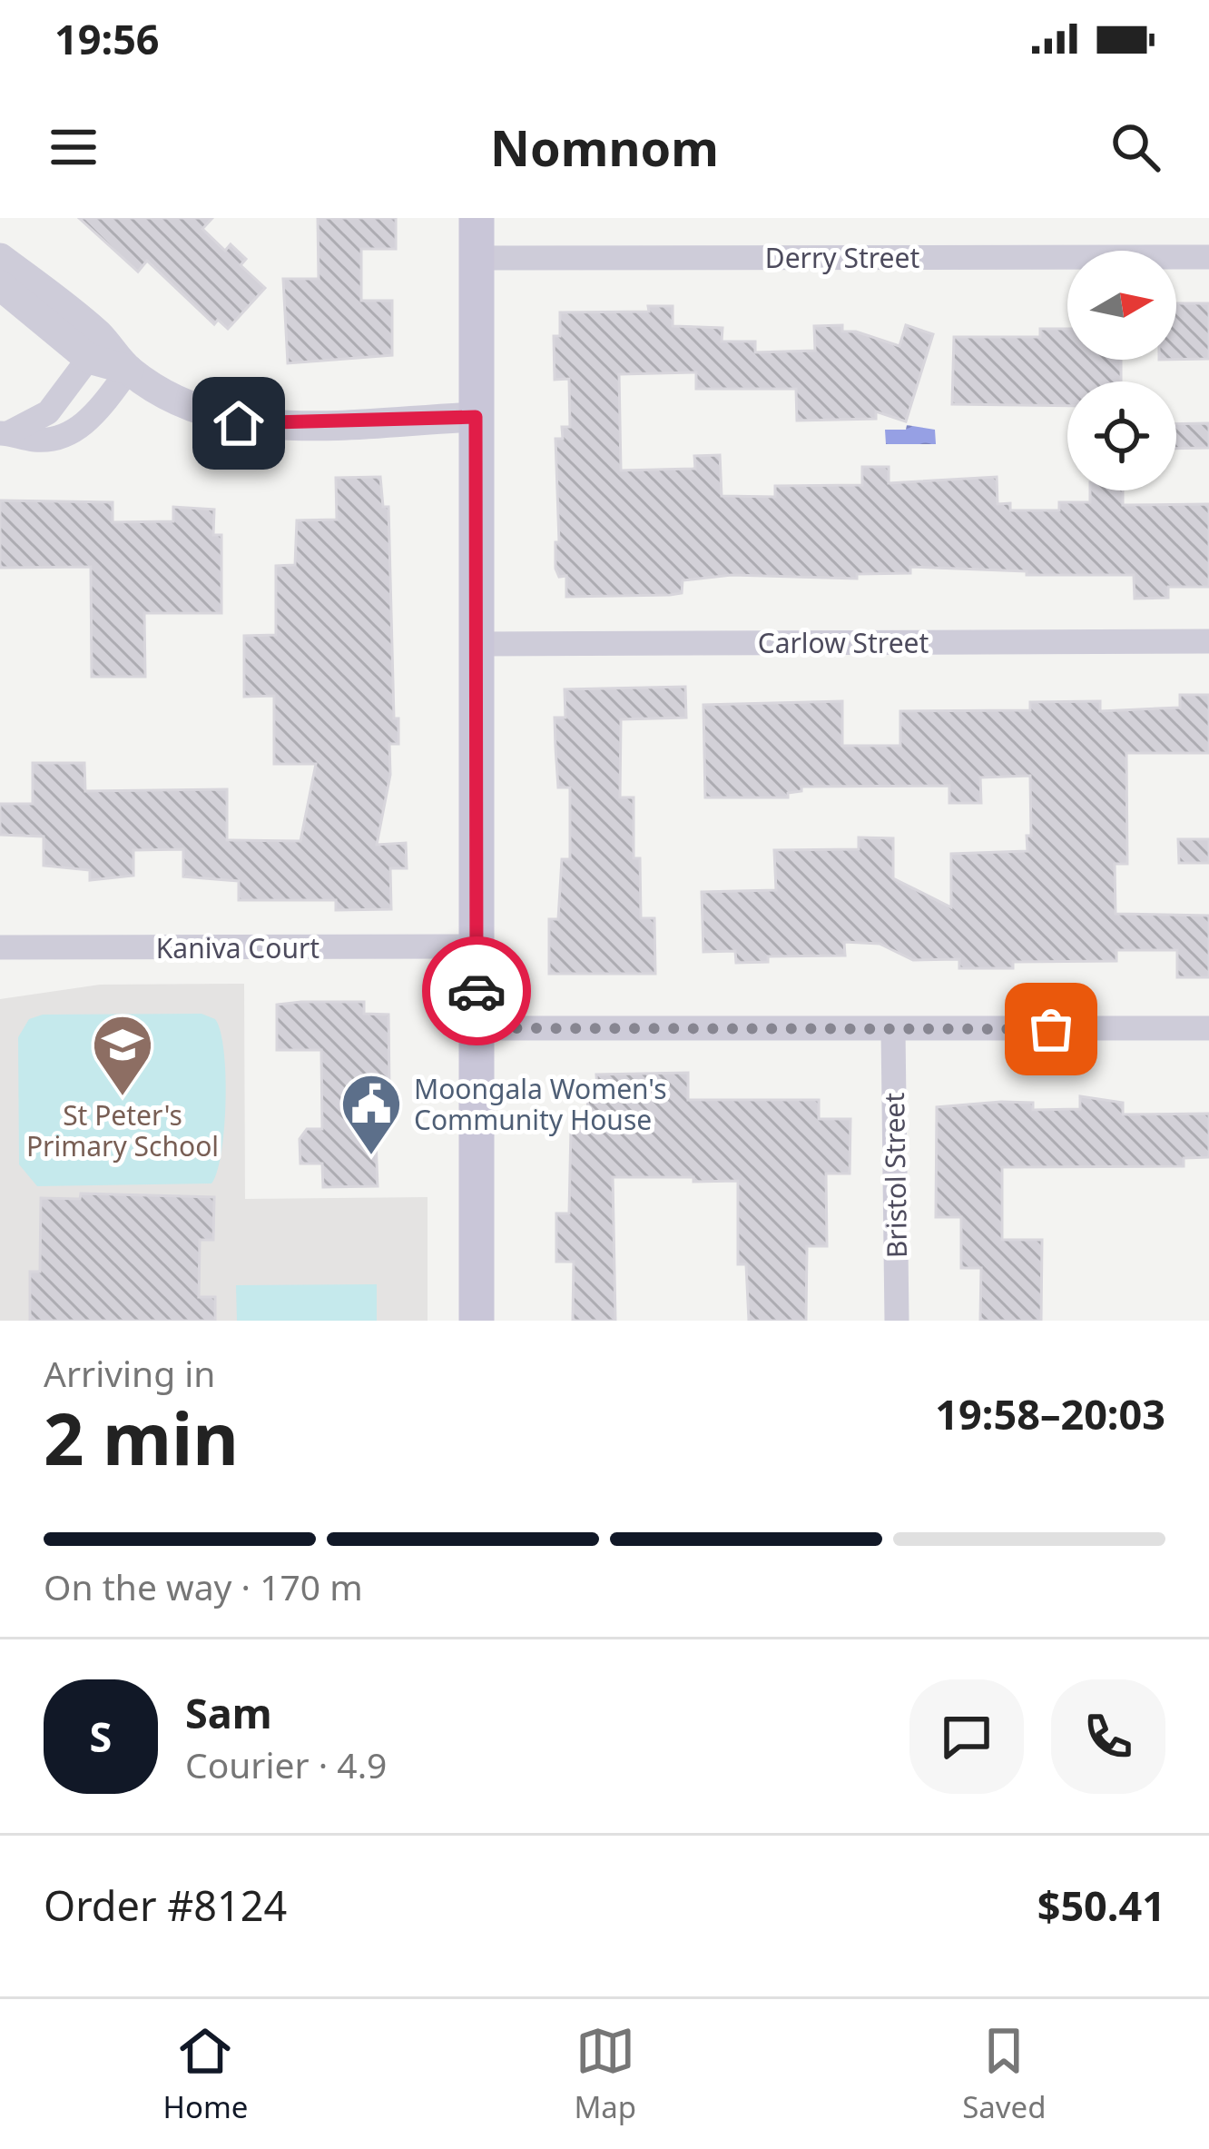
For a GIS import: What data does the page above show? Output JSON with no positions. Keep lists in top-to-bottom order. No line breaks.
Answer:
{"streets":{"street":["Derry Street","Carlow Street","Kaniva Court","Bristol Street"]},"places":{"school or university":["St Peter's Primary School"],"public building":["Moongala Women's Community House"]},"north":"right","page":{"status":"19:56","header":"Nomnom","heading":["2 min","Arriving in","19:58–20:03"],"panel":["Sam","Courier · 4.9","Order #8124","$50.41"],"bar":"On the way · 170 m","round":"S","tabs":["Home","Map","Saved"]}}
